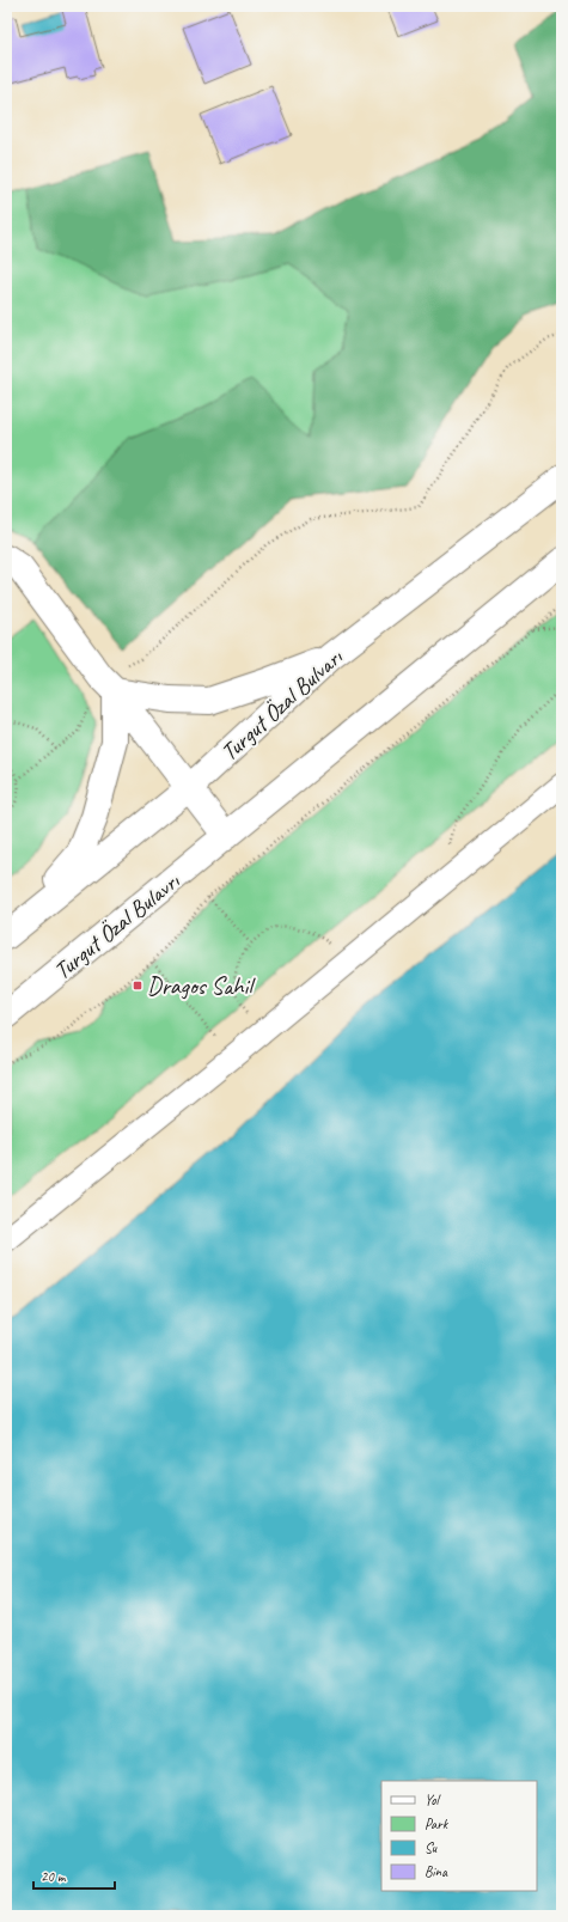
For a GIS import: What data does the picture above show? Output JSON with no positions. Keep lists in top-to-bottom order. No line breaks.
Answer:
{"streets":{"main road":["Turgut Özal Bulvarı","Turgut Özal Bulavrı"]},"places":{"transit":["Dragos Sahil"]},"legend":["Yol","Park","Su","Bina"],"scale_bar":"20 m"}
